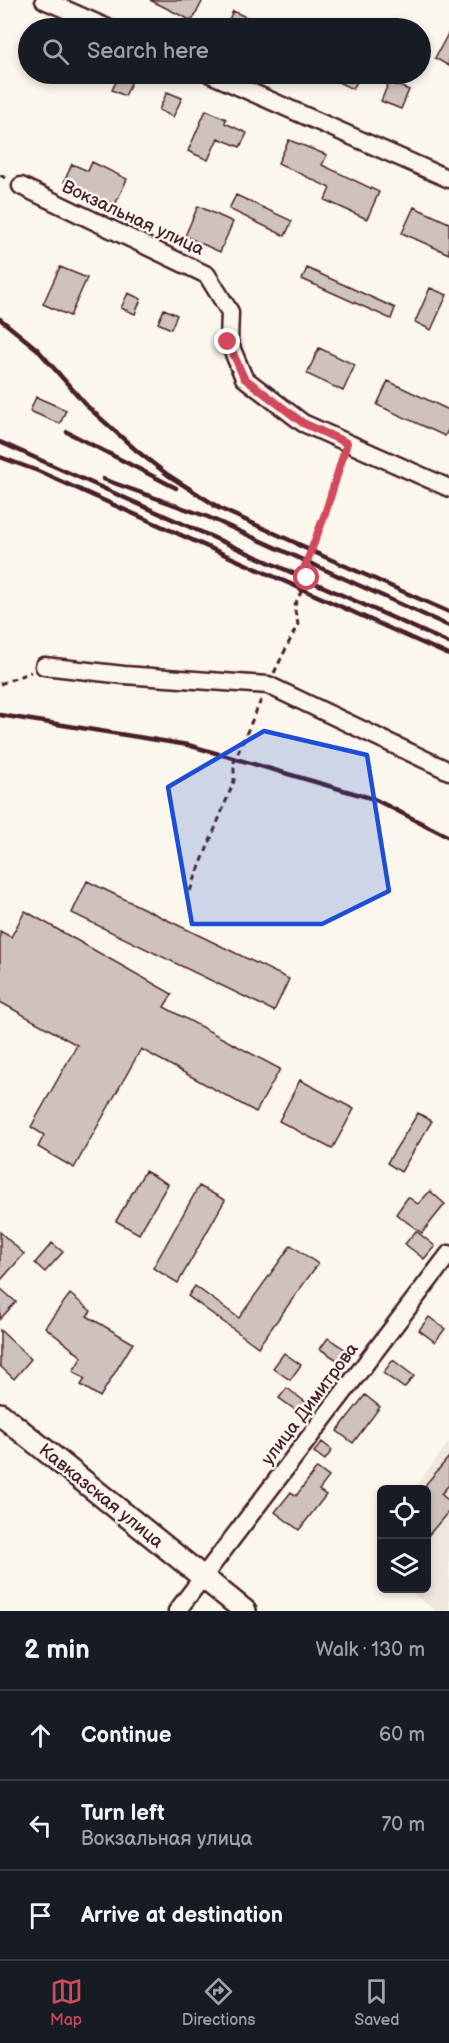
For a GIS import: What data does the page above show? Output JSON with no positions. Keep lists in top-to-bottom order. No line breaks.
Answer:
{"streets":{"main road":["Кавказская улица"],"street":["Вокзальная улица","улица Димитрова"]},"crossings":[["улица Димитрова","Кавказская улица"]],"page":{"search":"Search here","heading":["2 min","Walk · 130 m"],"list":[["Continue","60 m"],["Turn left","Вокзальная улица","70 m"],"Arrive at destination"],"nav":["Map","Directions","Saved"]}}
